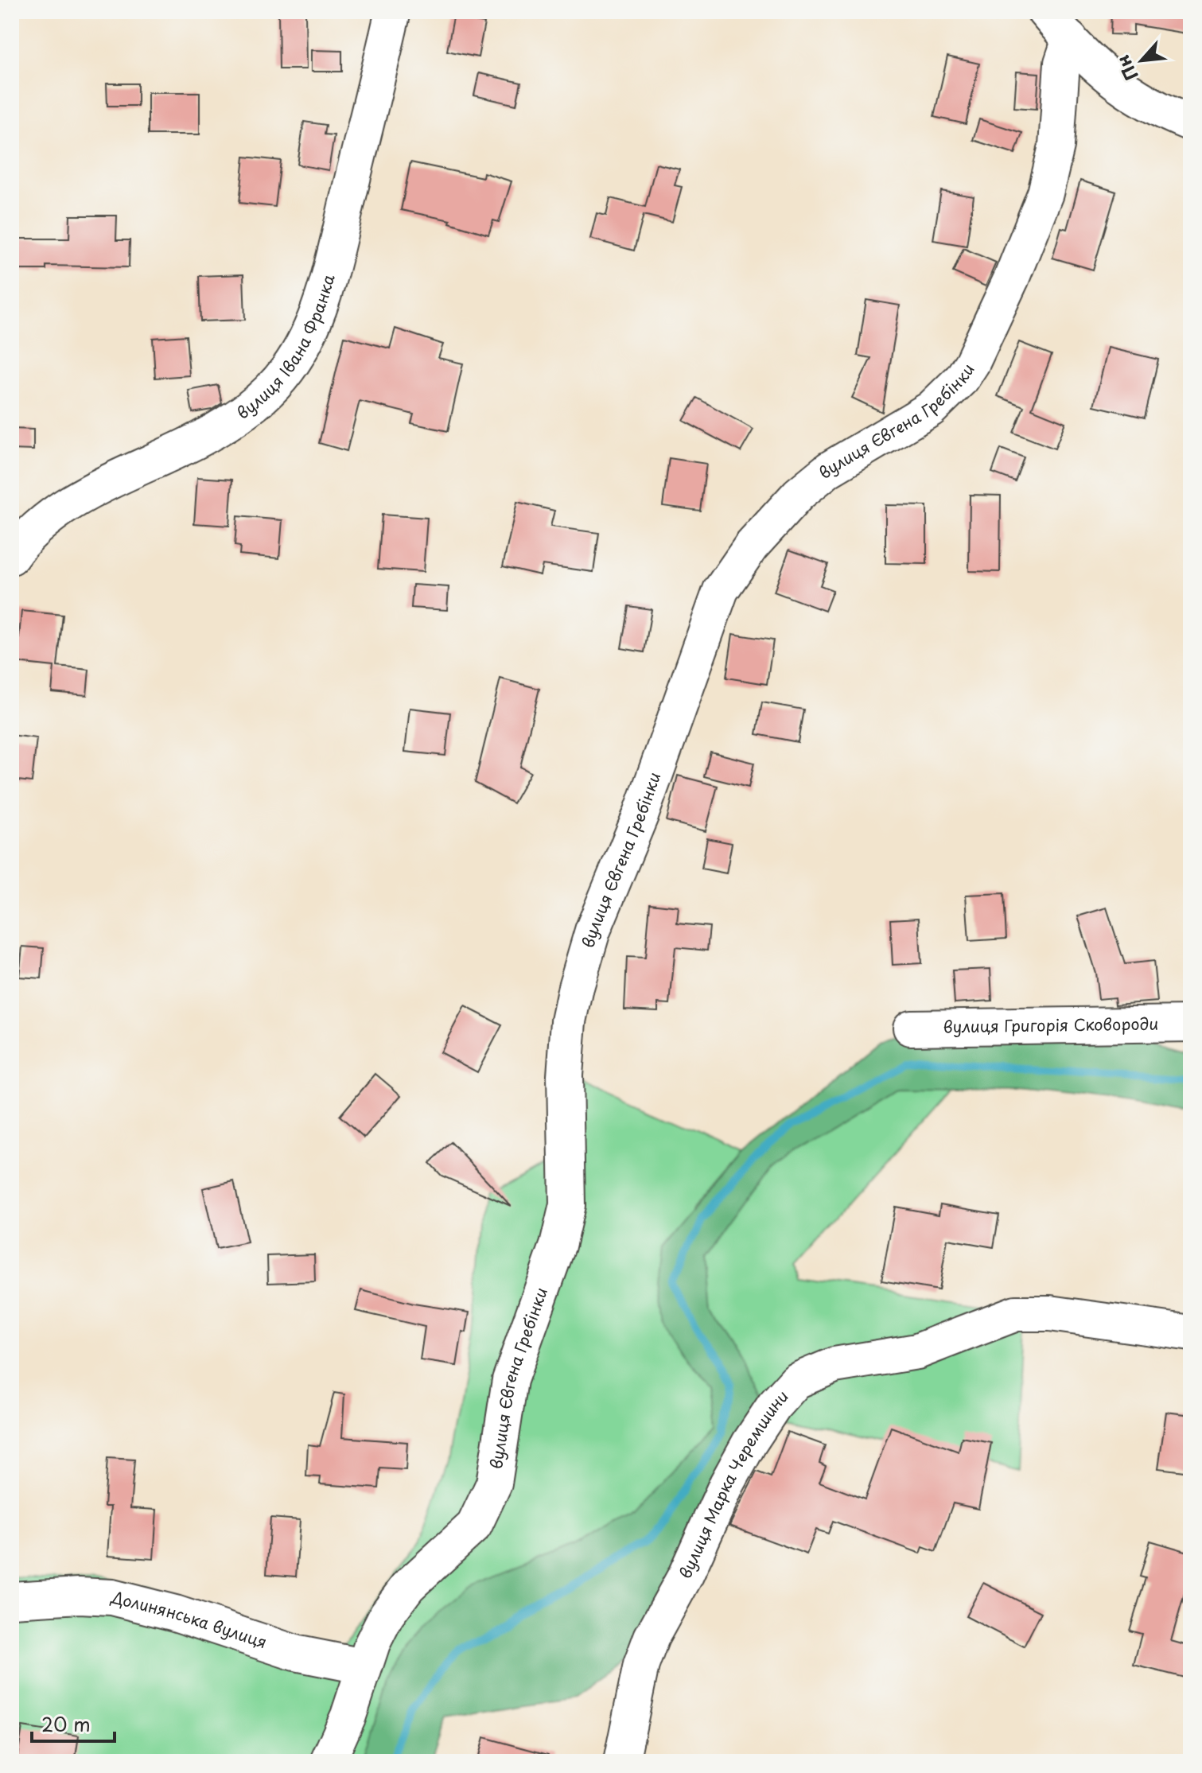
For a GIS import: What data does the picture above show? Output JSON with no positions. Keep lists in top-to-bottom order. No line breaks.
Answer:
{"streets":{"street":["вулиця Івана Франка","вулиця Євгена Гребінки","вулиця Григорія Сковороди","вулиця Марка Черемшини","Долинянська вулиця"]},"crossings":[["вулиця Євгена Гребінки","Долинянська вулиця"]],"scale_bar":"20 m","north":"bottom left"}
